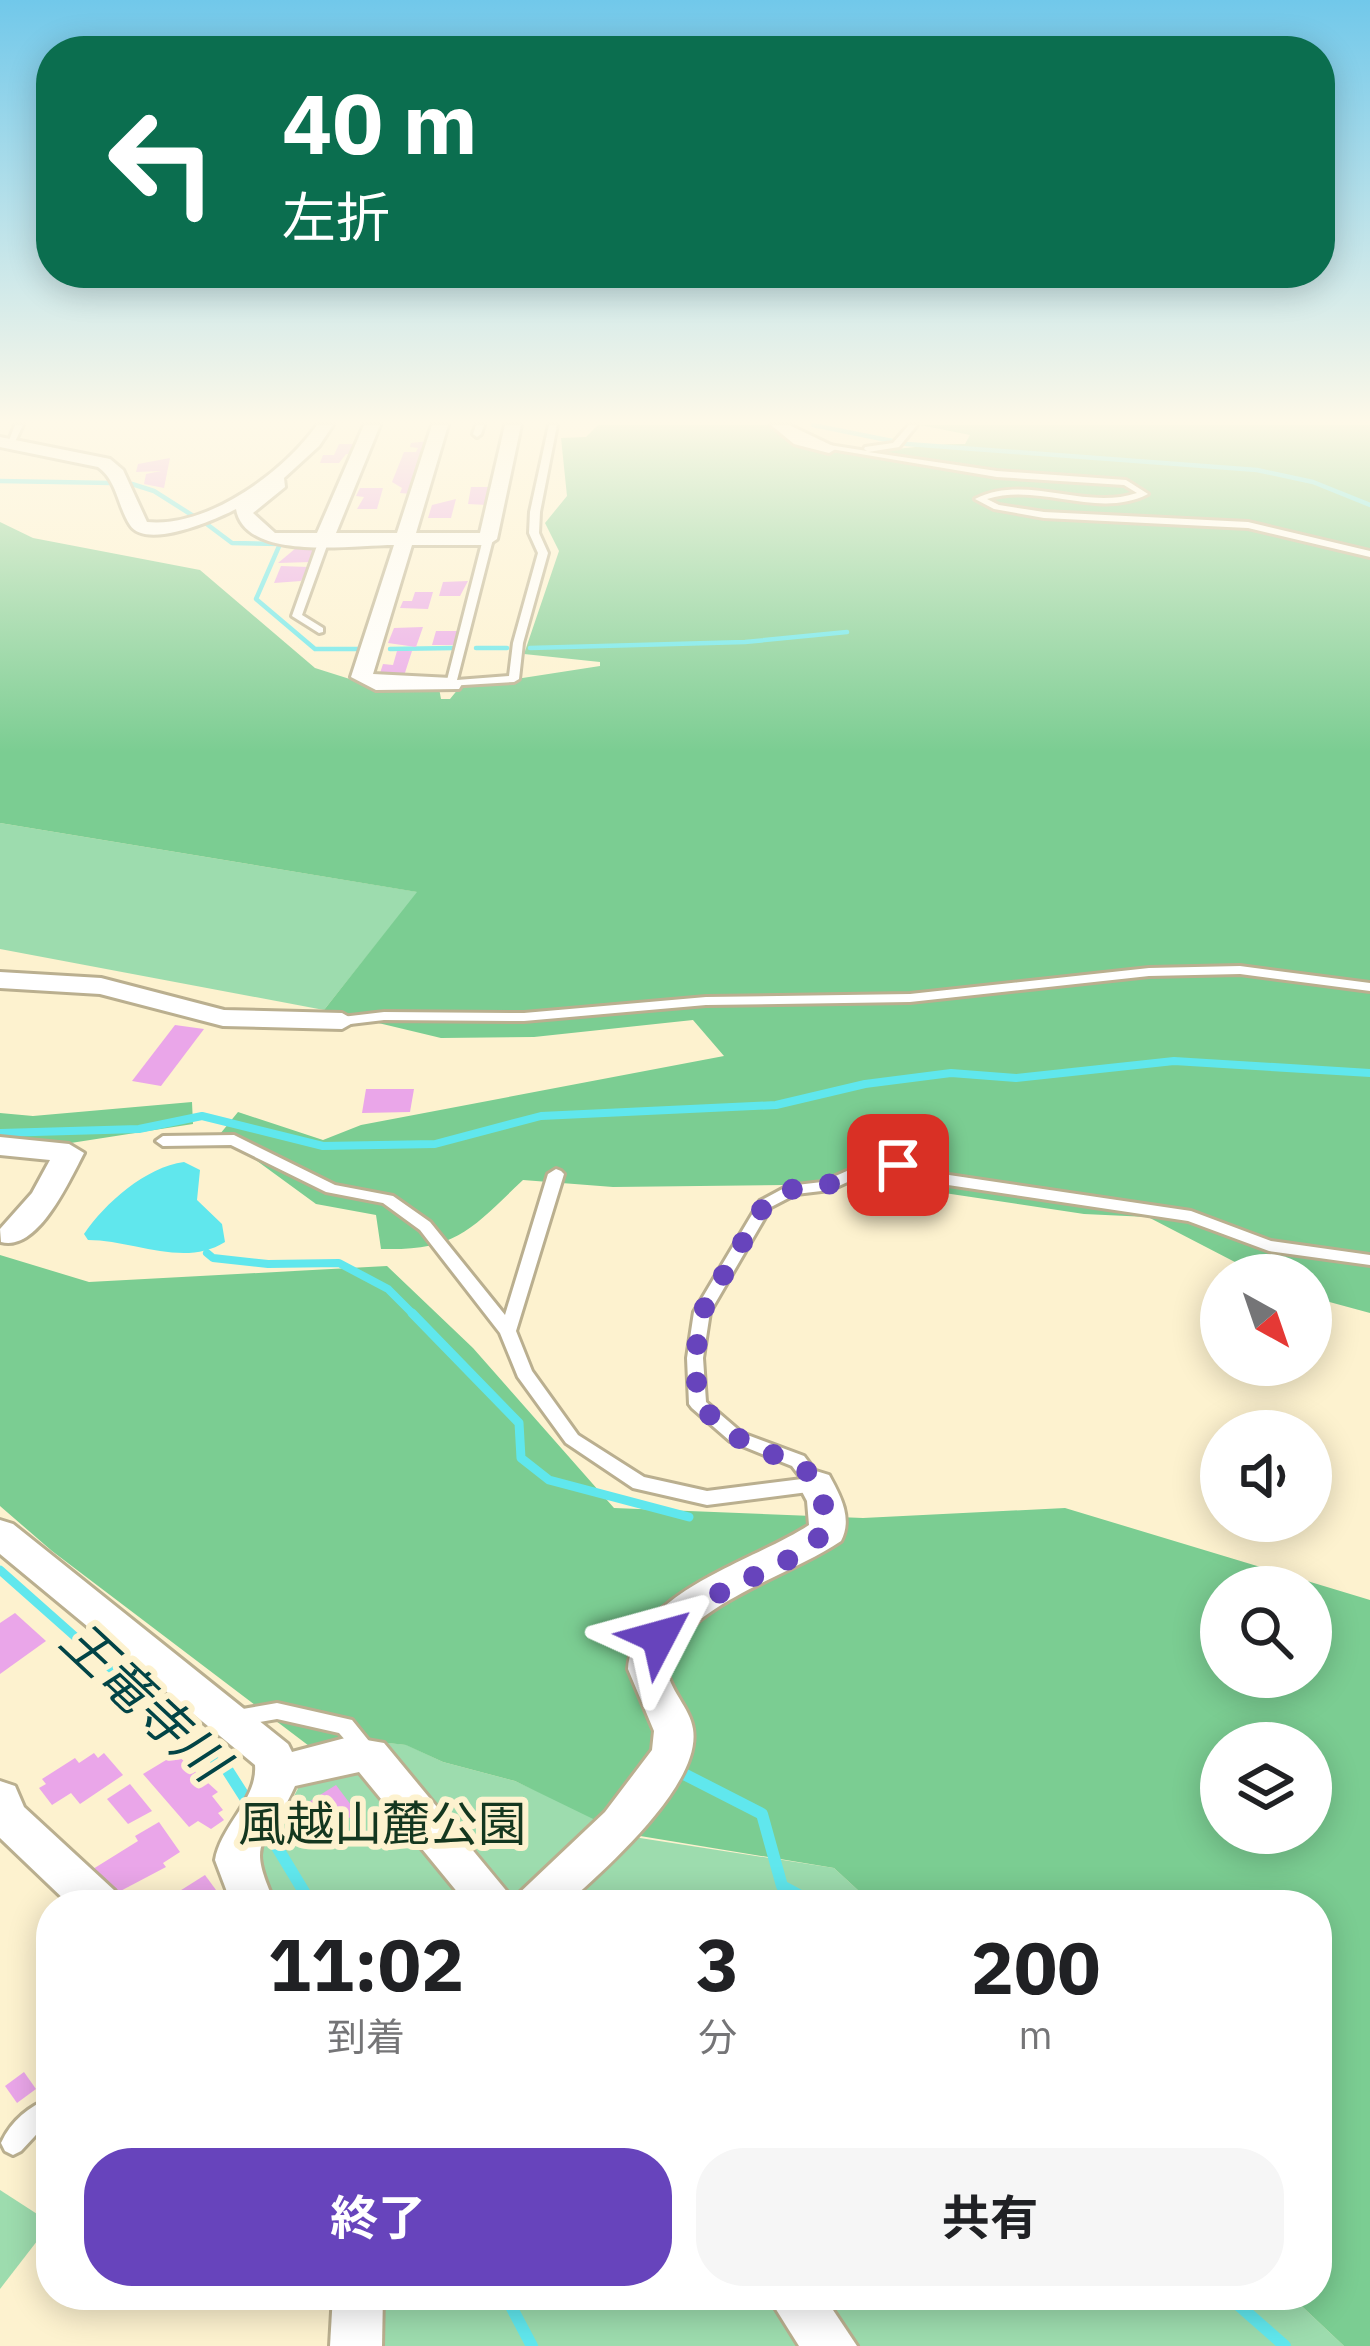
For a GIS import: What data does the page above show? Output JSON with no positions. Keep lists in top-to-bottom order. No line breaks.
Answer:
{"water":["王竜寺川"],"parks":["風越山麓公園"],"north":"bottom right","page":{"turn":["40 m","左折"],"eta":["11:02","到着","3","分","200","m"],"buttons":["終了","共有"]}}
